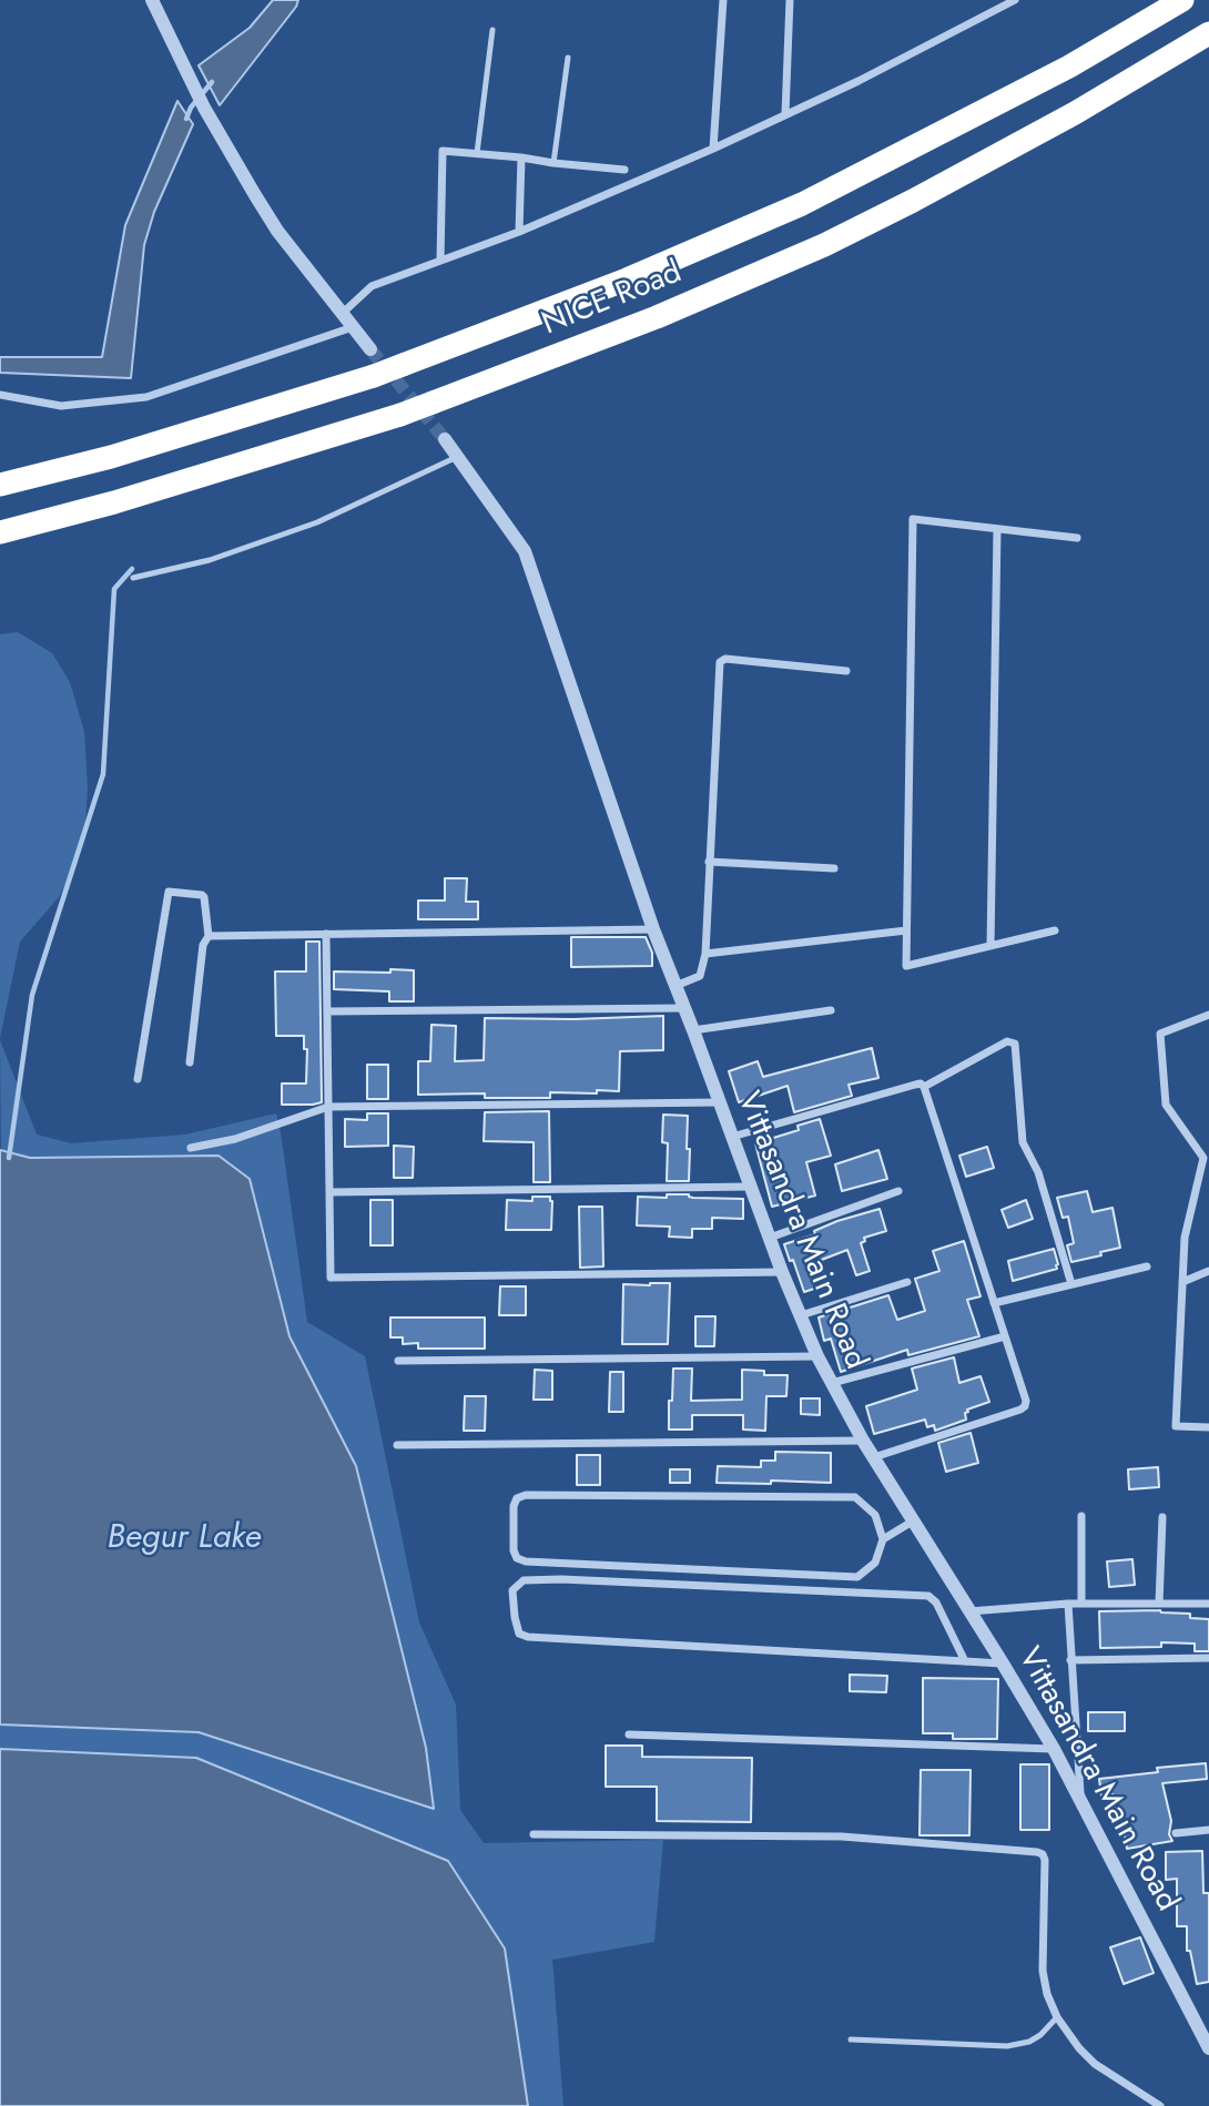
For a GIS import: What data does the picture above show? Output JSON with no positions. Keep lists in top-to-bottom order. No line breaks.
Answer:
{"streets":{"highway":["NICE Road"],"street":["Vittasandra Main Road"]},"water":["Begur Lake"]}
